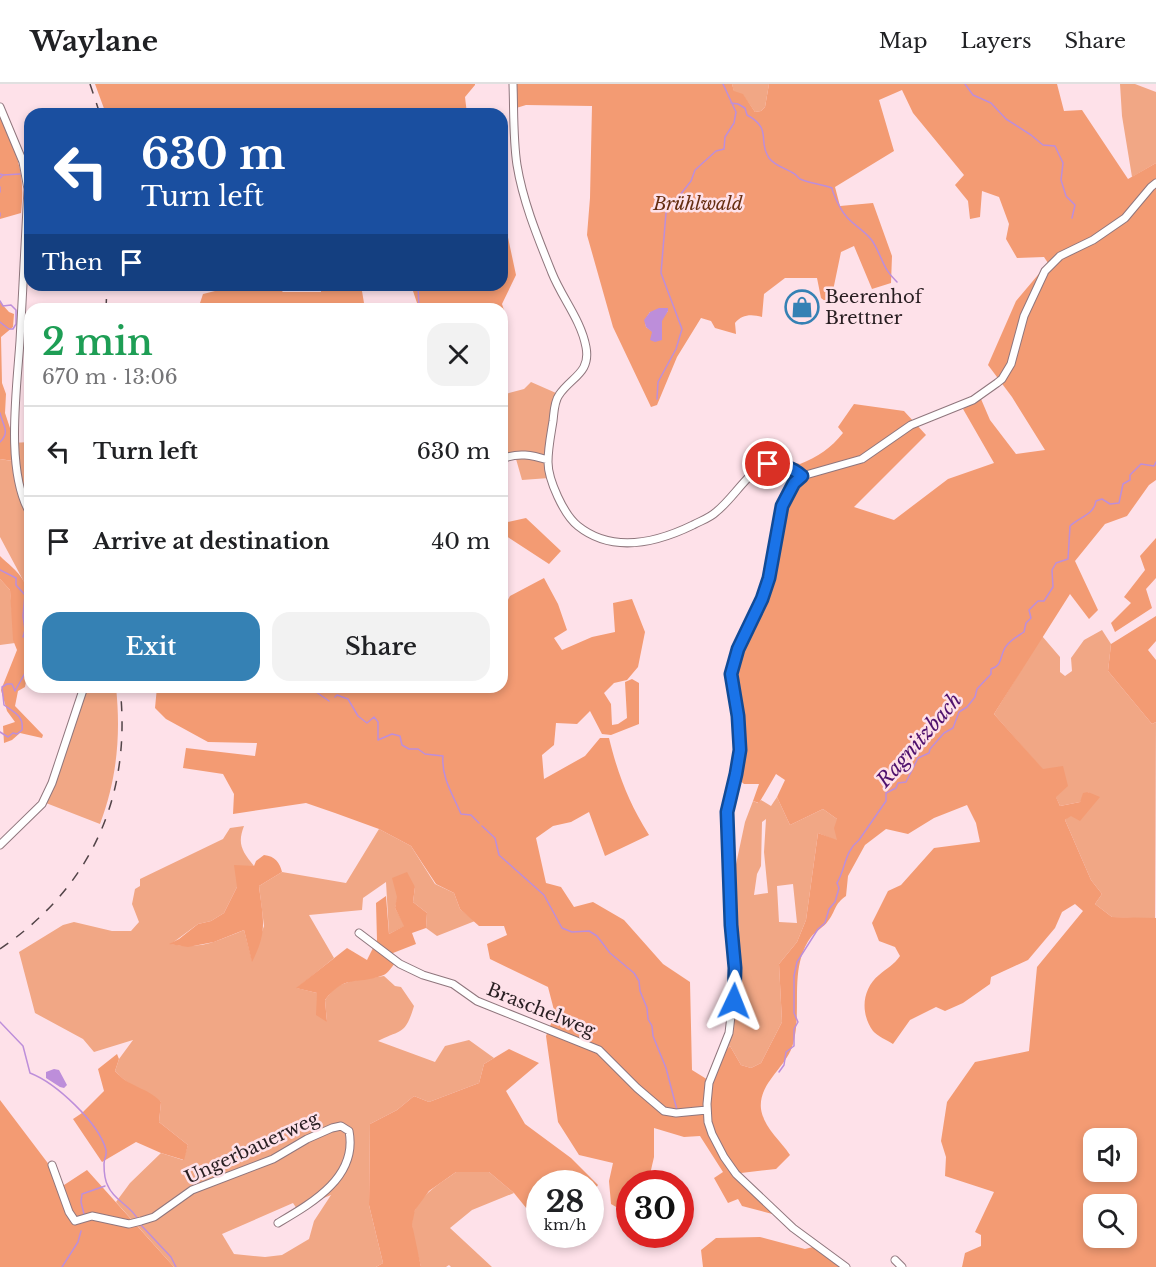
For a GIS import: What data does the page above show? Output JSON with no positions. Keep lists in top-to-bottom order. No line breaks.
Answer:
{"streets":{"street":["Braschelweg","Ungerbauerweg"]},"water":["Ragnitzbach"],"parks":["Brühlwald"],"places":{"shop":["Beerenhof Brettner"]},"page":{"header":"Waylane","nav":["Map","Layers","Share"],"turn":["630 m","Turn left"],"then":"Then","heading":["2 min","670 m · 13:06"],"list":[{"name":"Turn left","value":"630 m"},{"name":"Arrive at destination","value":"40 m"}],"buttons":["Exit","Share"],"speed":"28 km/h","limit":"30"}}
